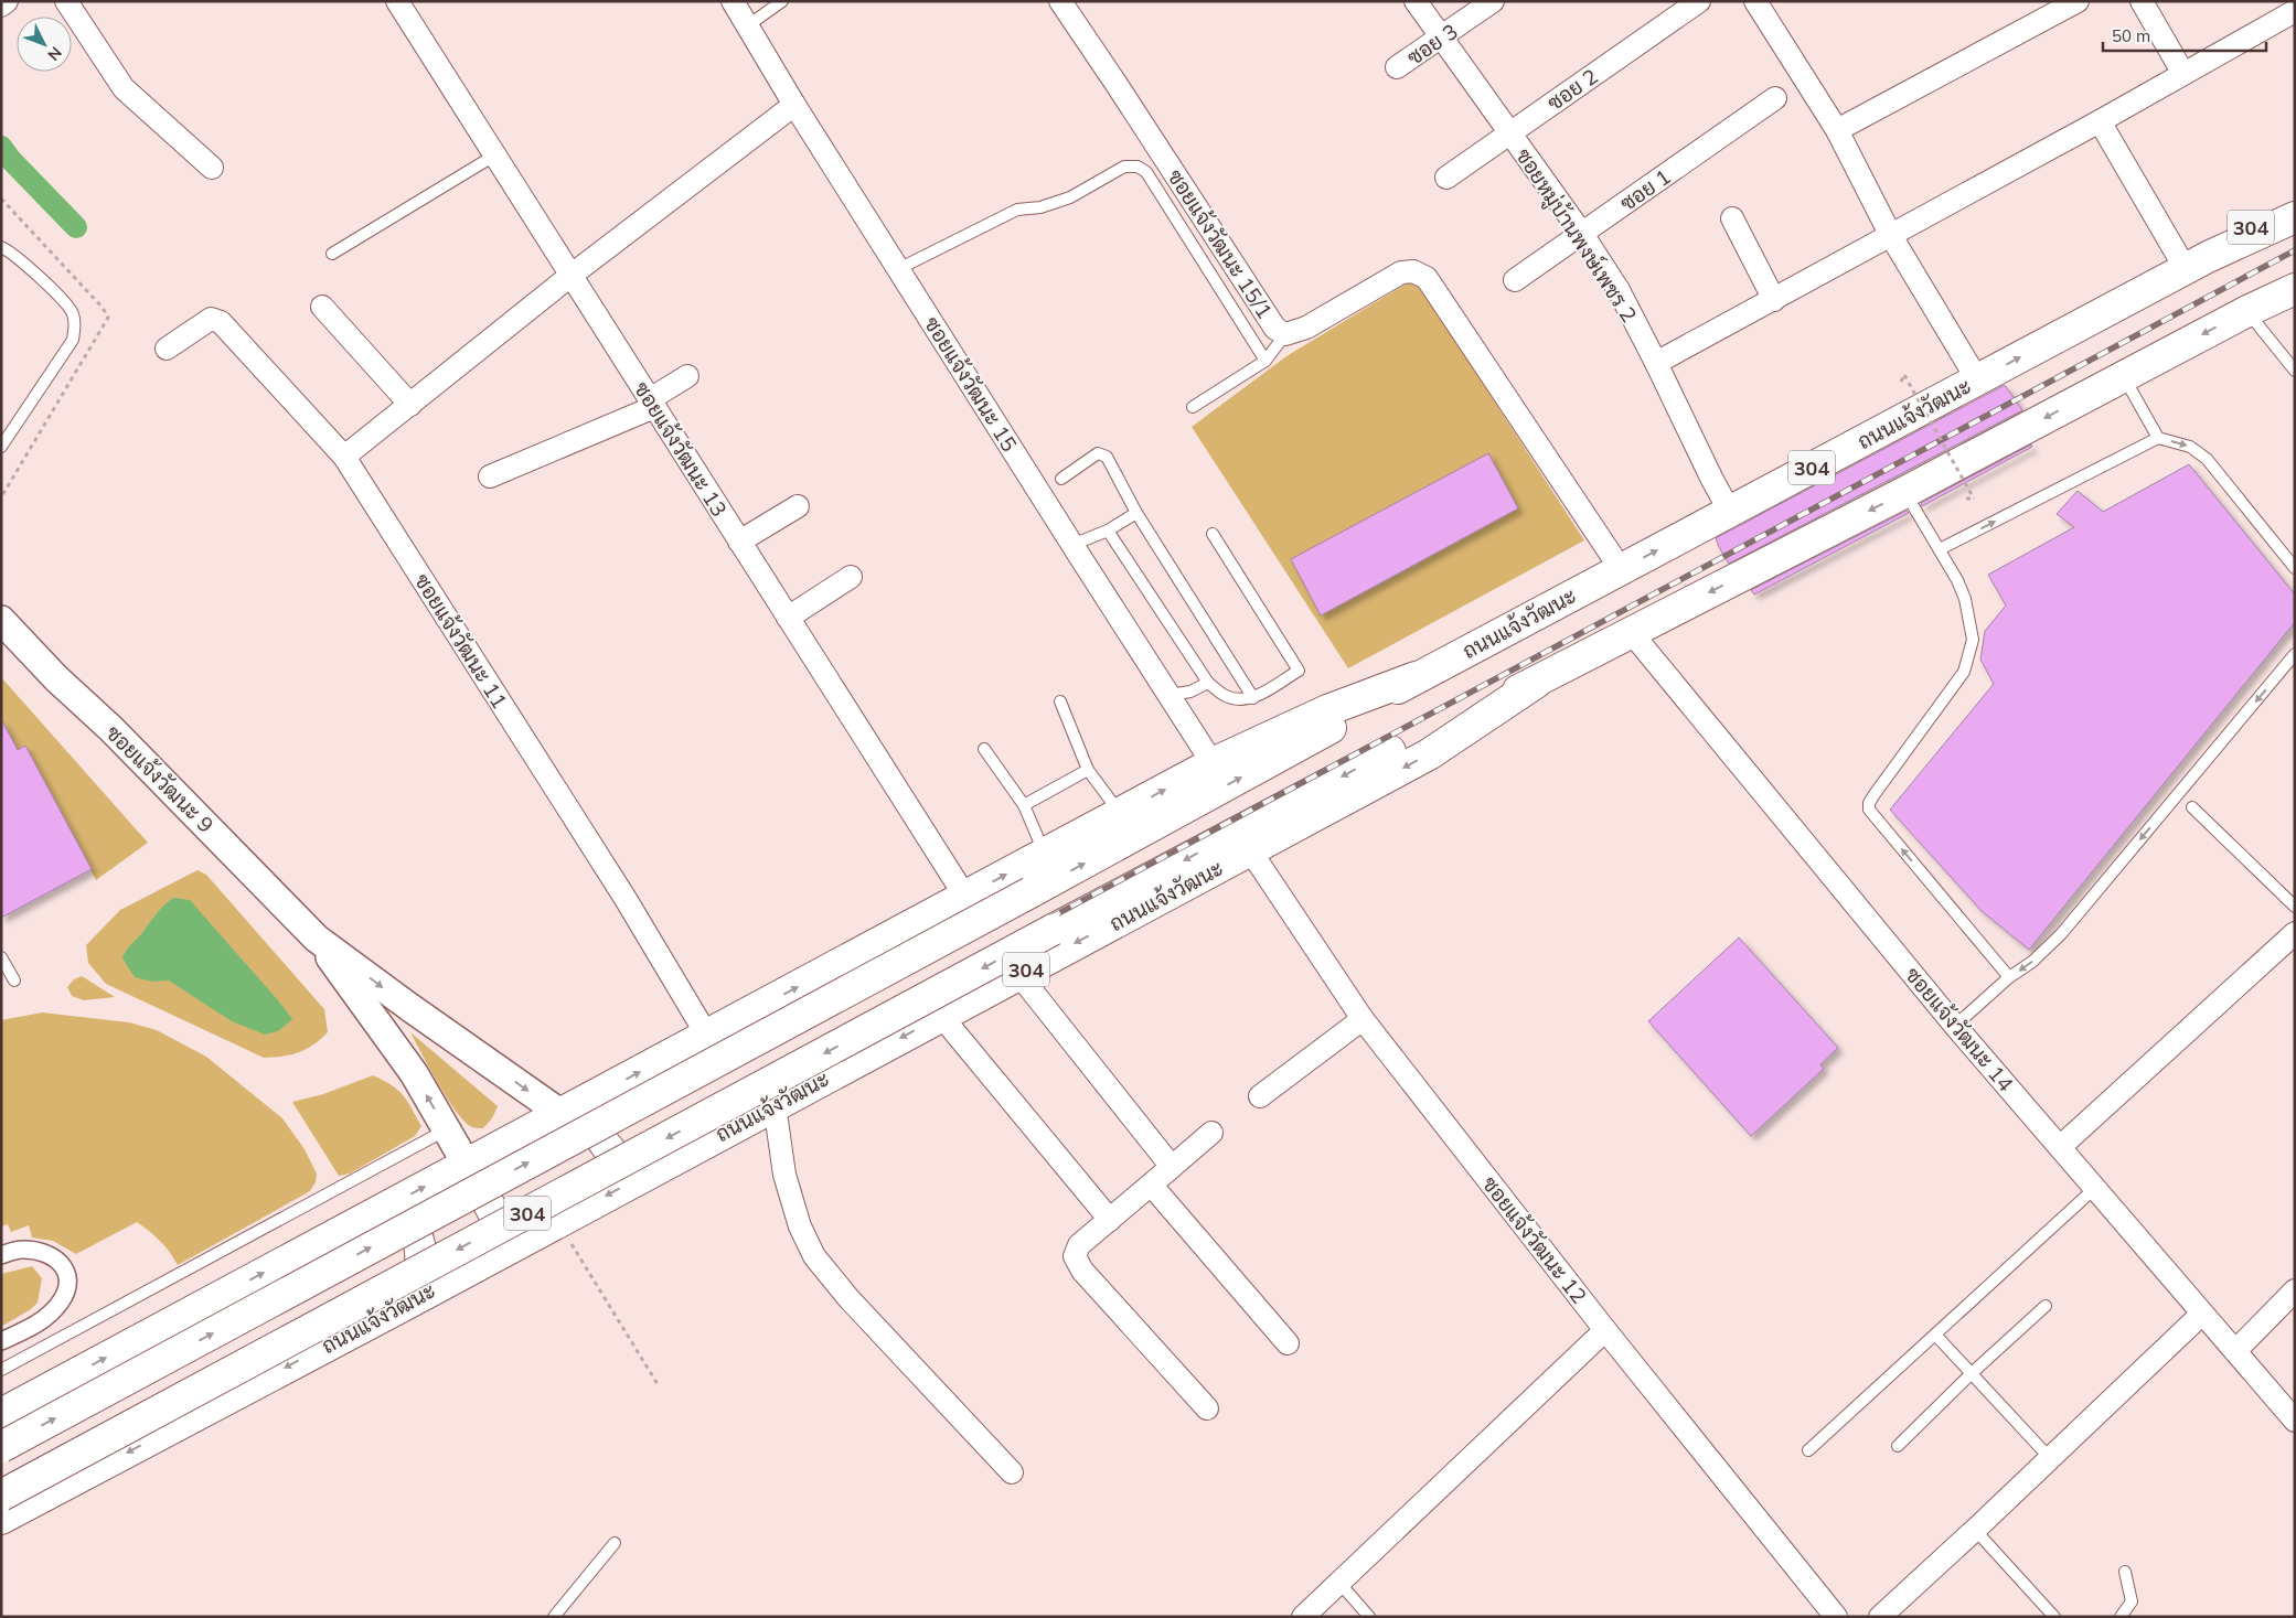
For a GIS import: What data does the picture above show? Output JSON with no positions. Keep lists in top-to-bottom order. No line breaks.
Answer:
{"streets":{"main road":["304","ถนนแจ้งวัฒนะ"],"street":["ซอย 3","ซอย 2","ซอย 1","ซอยหมู่บ้านพงษ์เพชร 2","ซอยแจ้งวัฒนะ 15/1","ซอยแจ้งวัฒนะ 15","ซอยแจ้งวัฒนะ 13","ซอยแจ้งวัฒนะ 11","ซอยแจ้งวัฒนะ 9","ซอยแจ้งวัฒนะ 14","ซอยแจ้งวัฒนะ 12"]},"crossings":[["ซอย 3","ซอยหมู่บ้านพงษ์เพชร 2"],["ซอย 2","ซอยหมู่บ้านพงษ์เพชร 2"],["ซอย 1","ซอยหมู่บ้านพงษ์เพชร 2"],["ซอยหมู่บ้านพงษ์เพชร 2","ถนนแจ้งวัฒนะ"],["ซอยแจ้งวัฒนะ 15/1","ถนนแจ้งวัฒนะ"],["ซอยแจ้งวัฒนะ 15","ถนนแจ้งวัฒนะ"],["ถนนแจ้งวัฒนะ","ซอยแจ้งวัฒนะ 13"],["ถนนแจ้งวัฒนะ","ซอยแจ้งวัฒนะ 11"],["ถนนแจ้งวัฒนะ","ซอยแจ้งวัฒนะ 9"],["ถนนแจ้งวัฒนะ","ซอยแจ้งวัฒนะ 14"],["ถนนแจ้งวัฒนะ","ซอยแจ้งวัฒนะ 12"]],"scale_bar":"50 m","north":"bottom right"}
